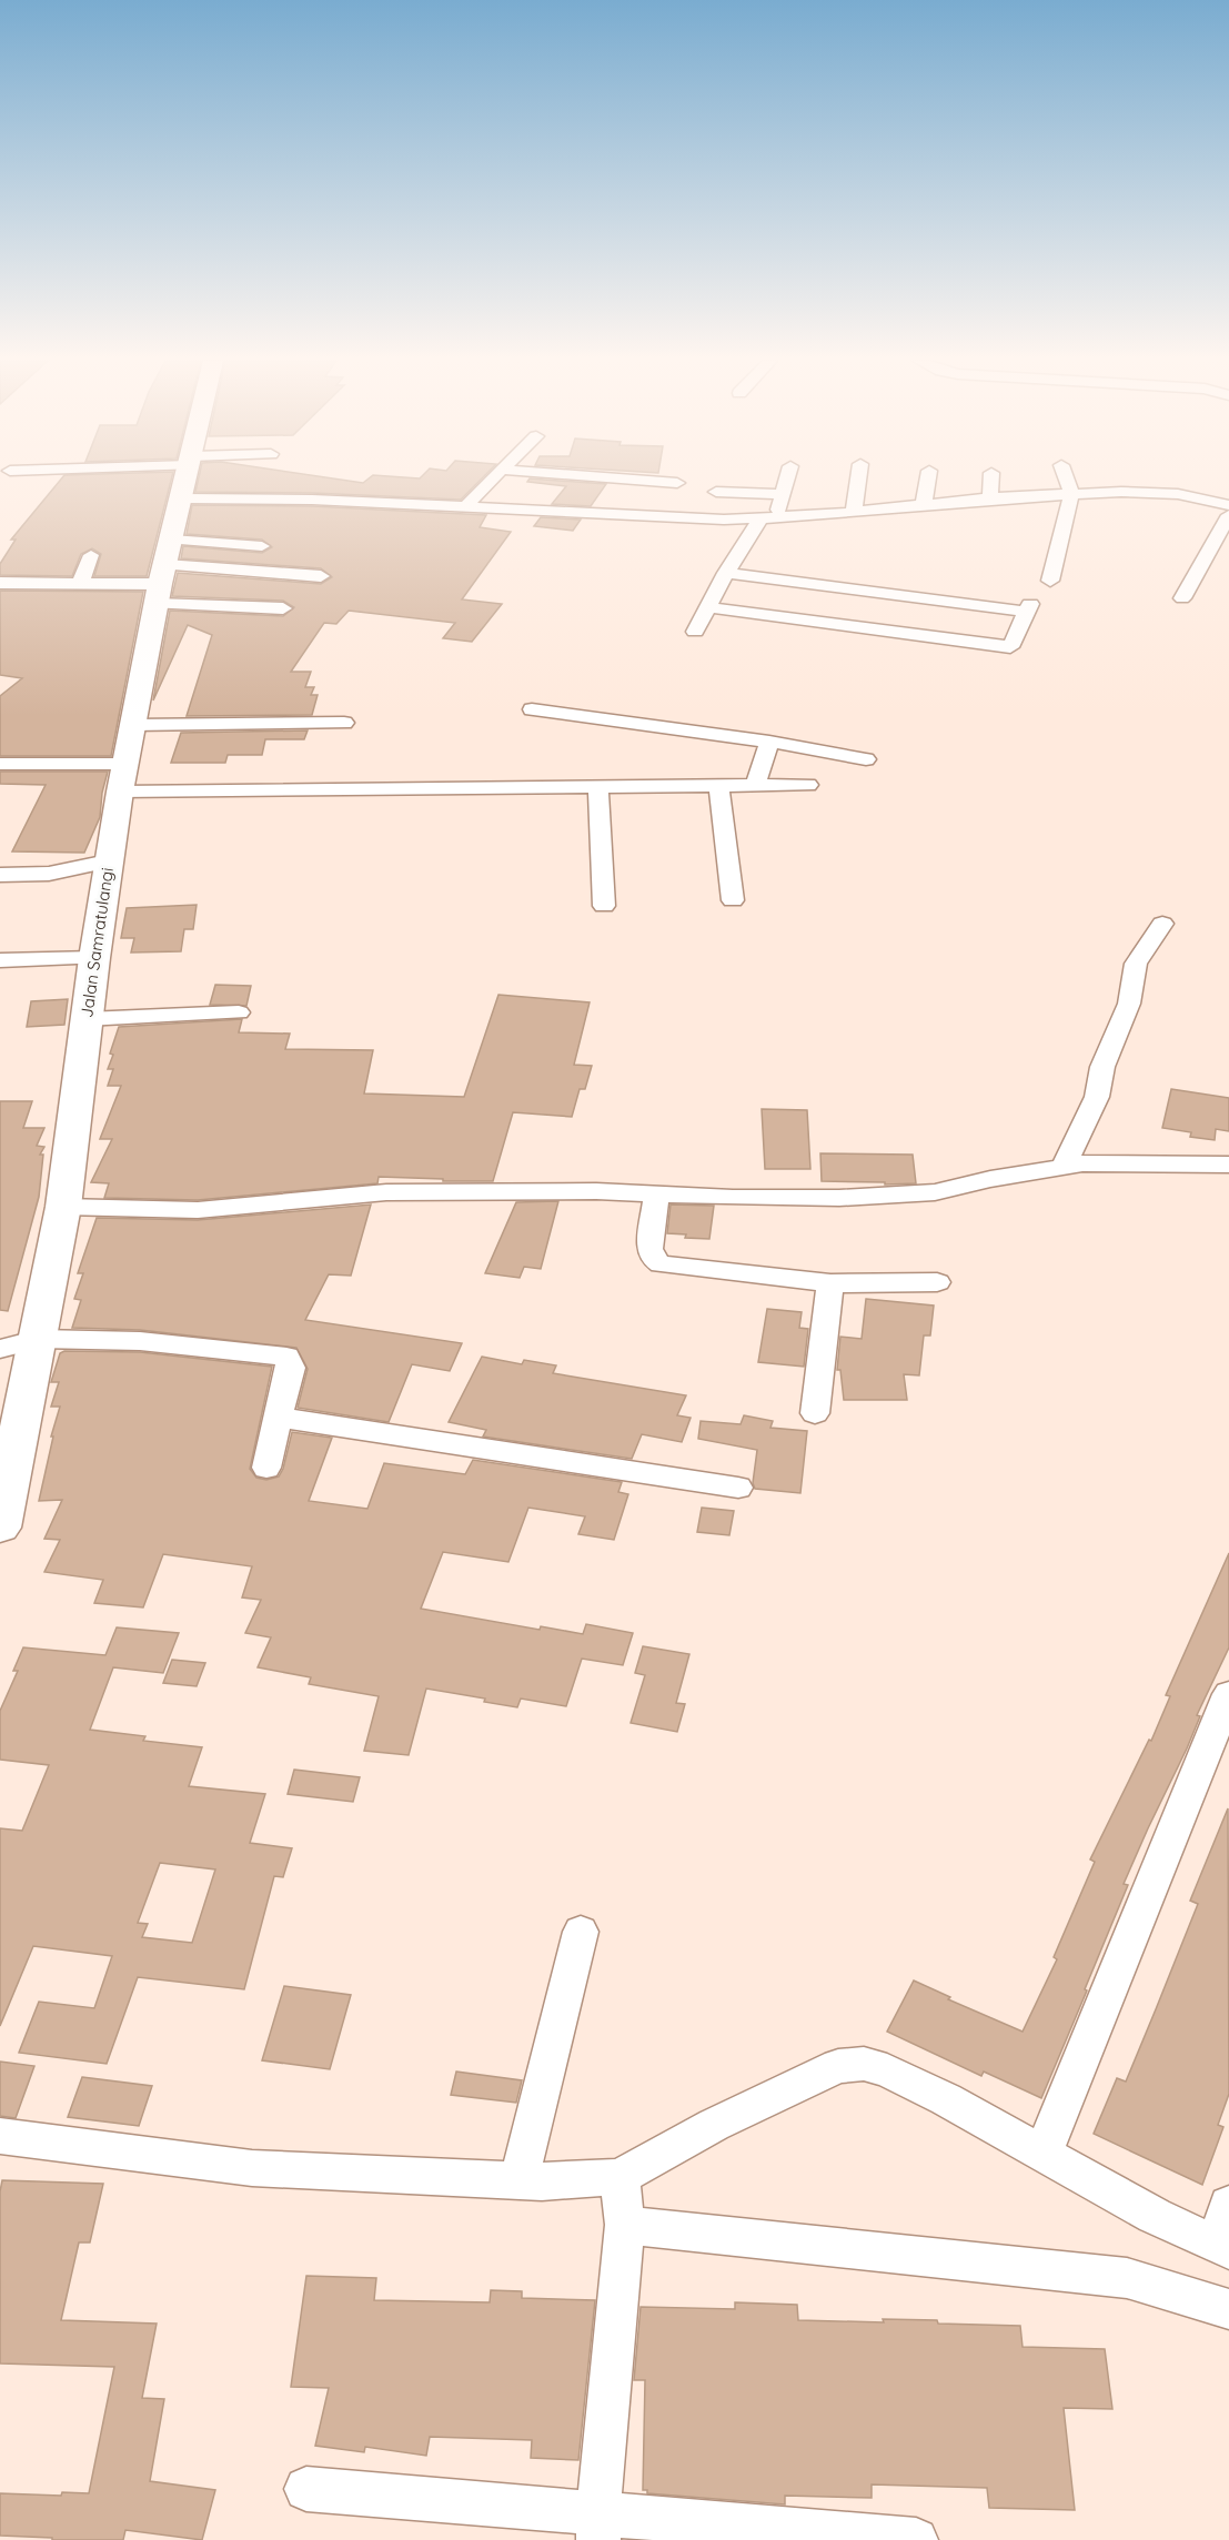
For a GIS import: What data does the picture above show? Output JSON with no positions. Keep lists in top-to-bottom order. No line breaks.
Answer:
{"streets":{"main road":["Jalan Samratulangi"]}}
